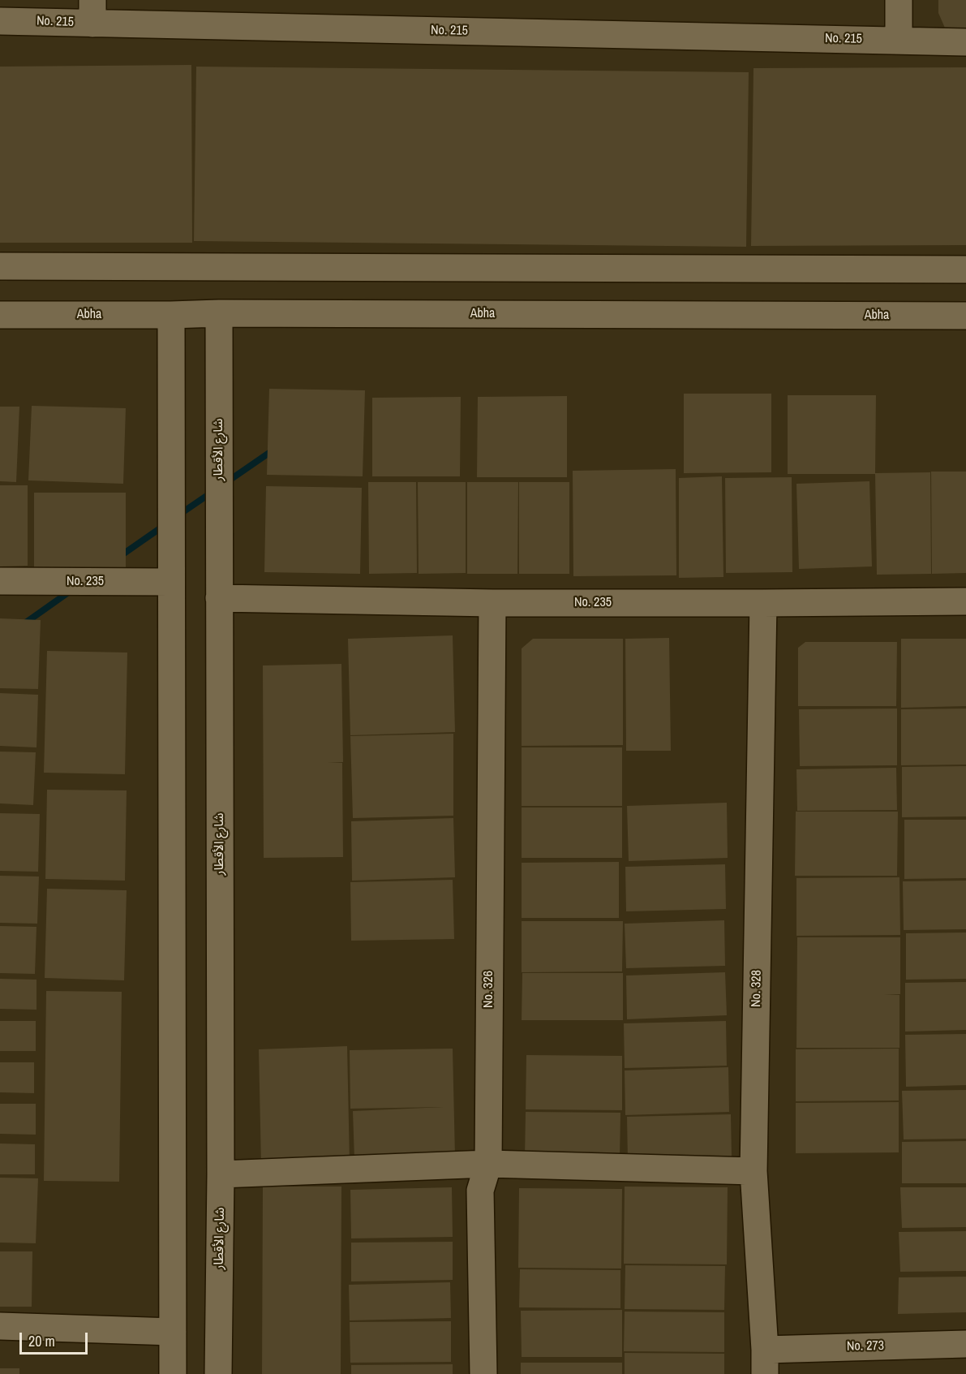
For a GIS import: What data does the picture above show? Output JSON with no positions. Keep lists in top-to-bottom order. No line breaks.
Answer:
{"streets":{"street":["No. 215","Abha","شارع الأقطار","No. 235","No. 328","No. 326","No. 273"]},"crossings":[["Abha","شارع الأقطار"],["شارع الأقطار","No. 235"],["No. 235","No. 328"],["No. 235","No. 326"],["No. 328","No. 273"]],"scale_bar":"20 m"}
